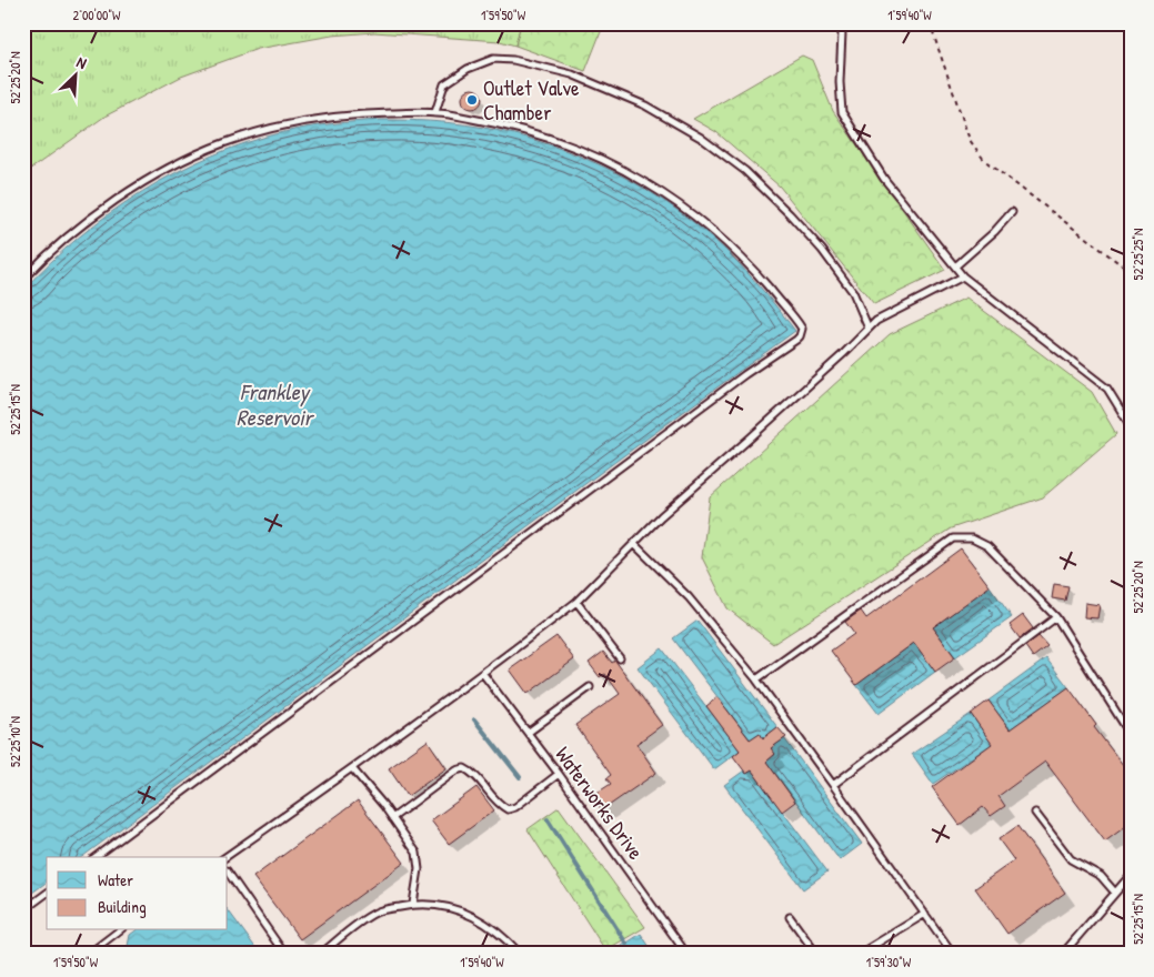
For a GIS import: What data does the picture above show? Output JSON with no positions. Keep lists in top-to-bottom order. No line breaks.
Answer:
{"streets":{"lane":["Waterworks Drive"]},"water":["Frankley Reservoir"],"places":["Outlet Valve Chamber"],"legend":["Water","Building"],"north":"top right","coordinates":["2°00'00\"W","1°59'50\"W","1°59'40\"W","52°25'20\"N","52°25'25\"N","52°25'15\"N","52°25'10\"N","1°59'30\"W"]}
